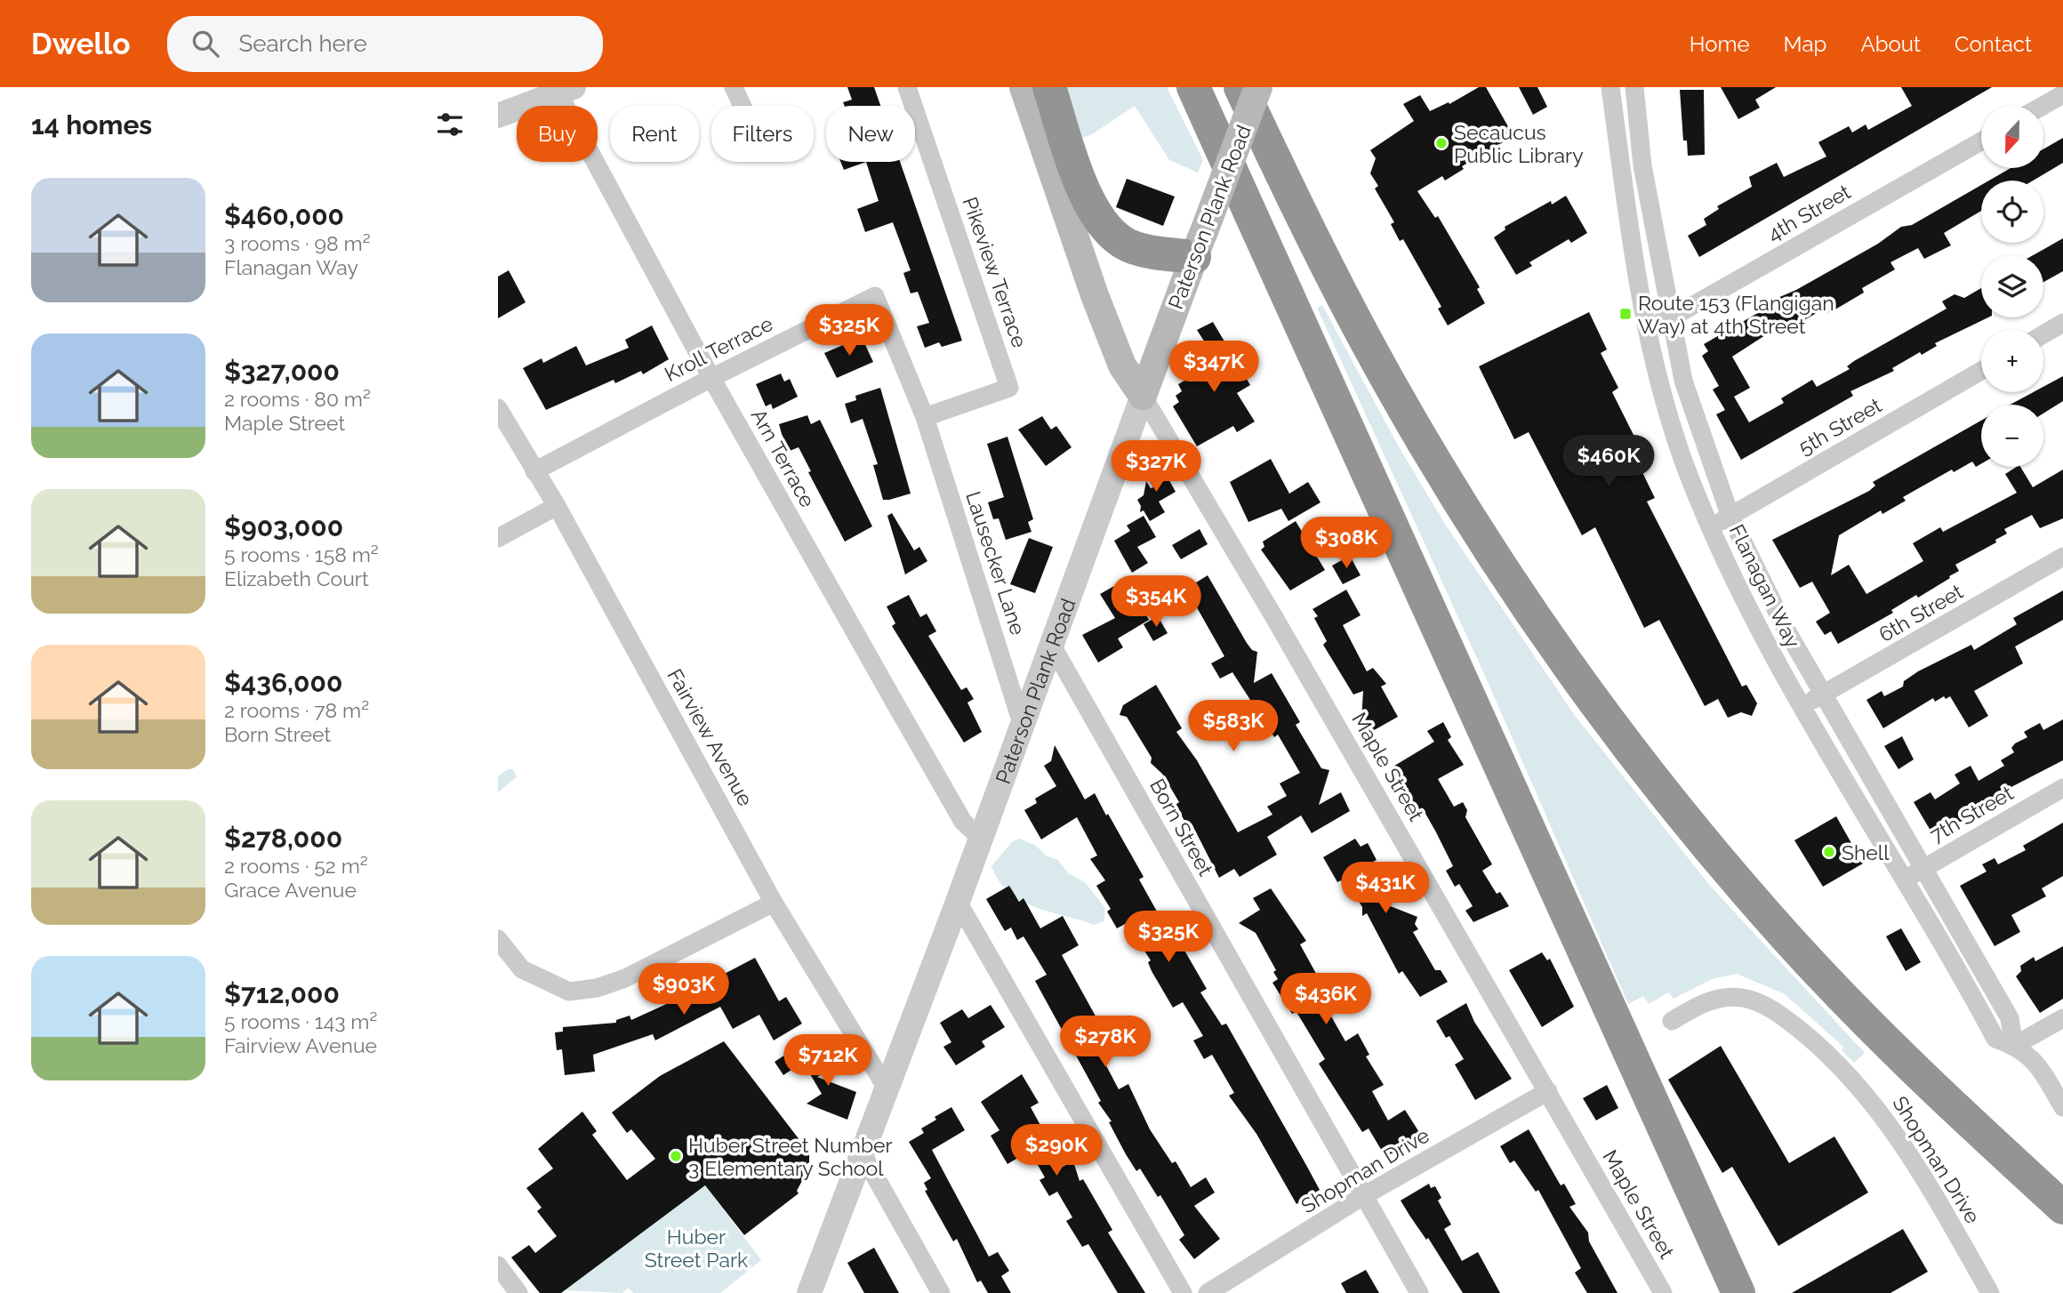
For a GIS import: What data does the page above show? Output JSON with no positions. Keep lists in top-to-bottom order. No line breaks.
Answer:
{"streets":{"main road":["Paterson Plank Road"],"street":["4th Street","Pikeview Terrace","Kroll Terrace","5th Street","Arn Terrace","Lausecker Lane","Flanagan Way","6th Street","Fairview Avenue","Maple Street","7th Street","Born Street","Shopman Drive"]},"crossings":[["4th Street","Flanagan Way"],["Paterson Plank Road","Arn Terrace"],["Paterson Plank Road","Lausecker Lane"],["Paterson Plank Road","Fairview Avenue"],["Paterson Plank Road","Maple Street"],["Paterson Plank Road","Born Street"],["Pikeview Terrace","Kroll Terrace"],["Pikeview Terrace","Lausecker Lane"],["Kroll Terrace","Arn Terrace"],["Kroll Terrace","Lausecker Lane"],["Kroll Terrace","Fairview Avenue"],["5th Street","Flanagan Way"],["Flanagan Way","6th Street"],["Flanagan Way","7th Street"],["Maple Street","Shopman Drive"],["Born Street","Shopman Drive"]],"parks":["Huber Street Park"],"places":{"other":["Secaucus Public Library","Shell","Huber Street Number 3 Elementary School"],"transit":["Route 153 (Flangigan Way) at 4th Street"]},"north":"bottom","page":{"header":"Dwello","search":"Search here","nav":["Home","Map","About","Contact"],"heading":"14 homes","map_buttons":["+","−"],"chip":["Buy","Rent","Filters","New"],"list":[{"name":"$460,000","note":"3 rooms · 98 m² · Flanagan Way"},{"name":"$327,000","note":"2 rooms · 80 m² · Maple Street"},{"name":"$903,000","note":"5 rooms · 158 m² · Elizabeth Court"},{"name":"$436,000","note":"2 rooms · 78 m² · Born Street"},{"name":"$278,000","note":"2 rooms · 52 m² · Grace Avenue"},{"name":"$712,000","note":"5 rooms · 143 m² · Fairview Avenue"}],"price":["$325K","$347K","$460K","$327K","$308K","$354K","$583K","$431K","$325K","$903K","$436K","$278K","$712K","$290K"]}}
